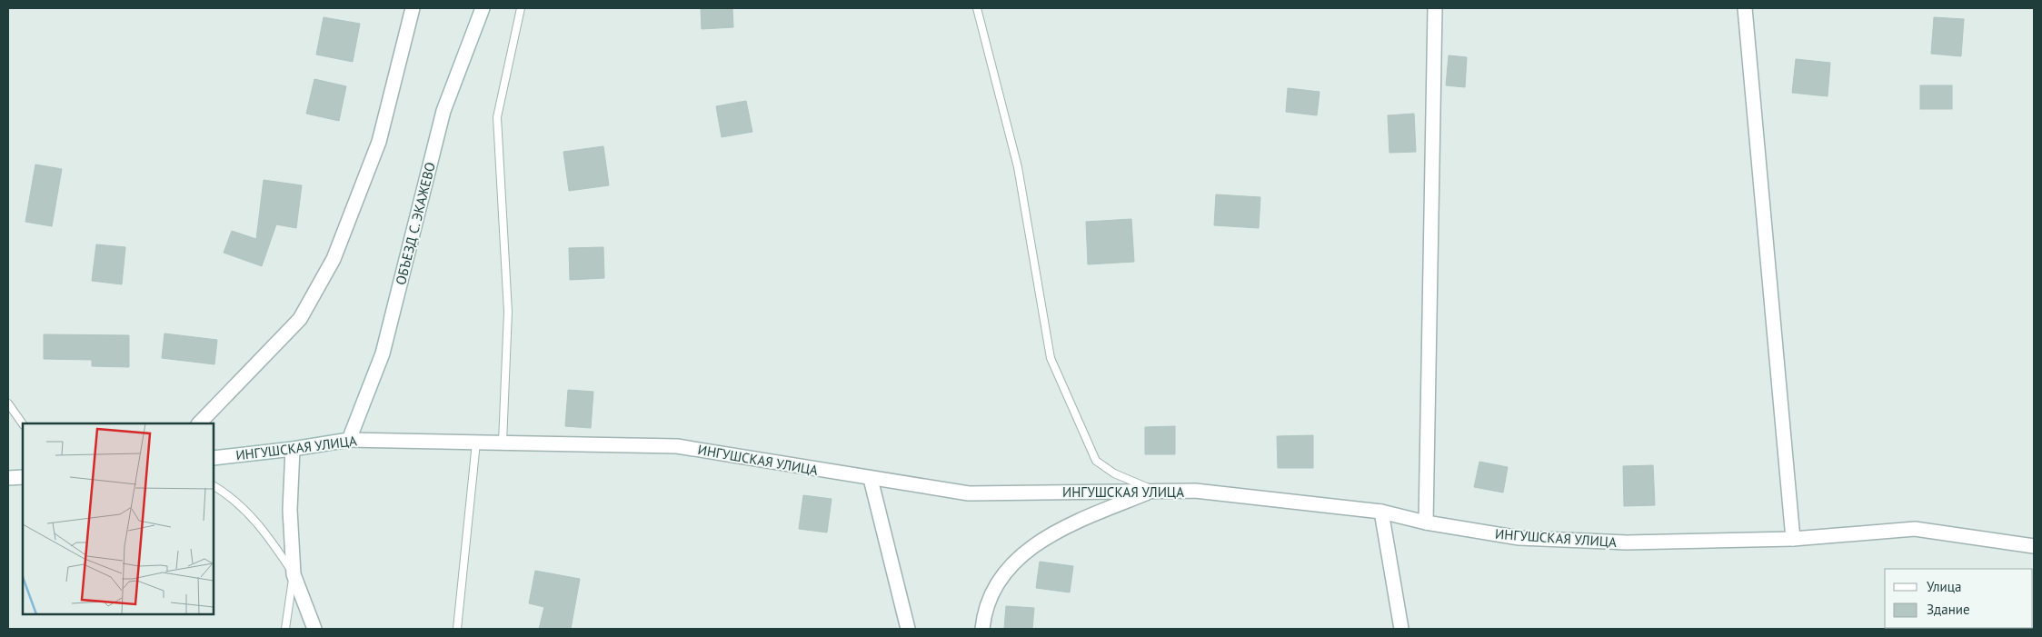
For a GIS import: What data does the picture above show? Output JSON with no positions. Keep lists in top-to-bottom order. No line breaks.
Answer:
{"streets":{"street":["ОБЪЕЗД С. ЭКАЖЕВО","ИНГУШСКАЯ УЛИЦА"]},"crossings":[["ОБЪЕЗД С. ЭКАЖЕВО","ИНГУШСКАЯ УЛИЦА"]],"legend":["Улица","Здание"]}
